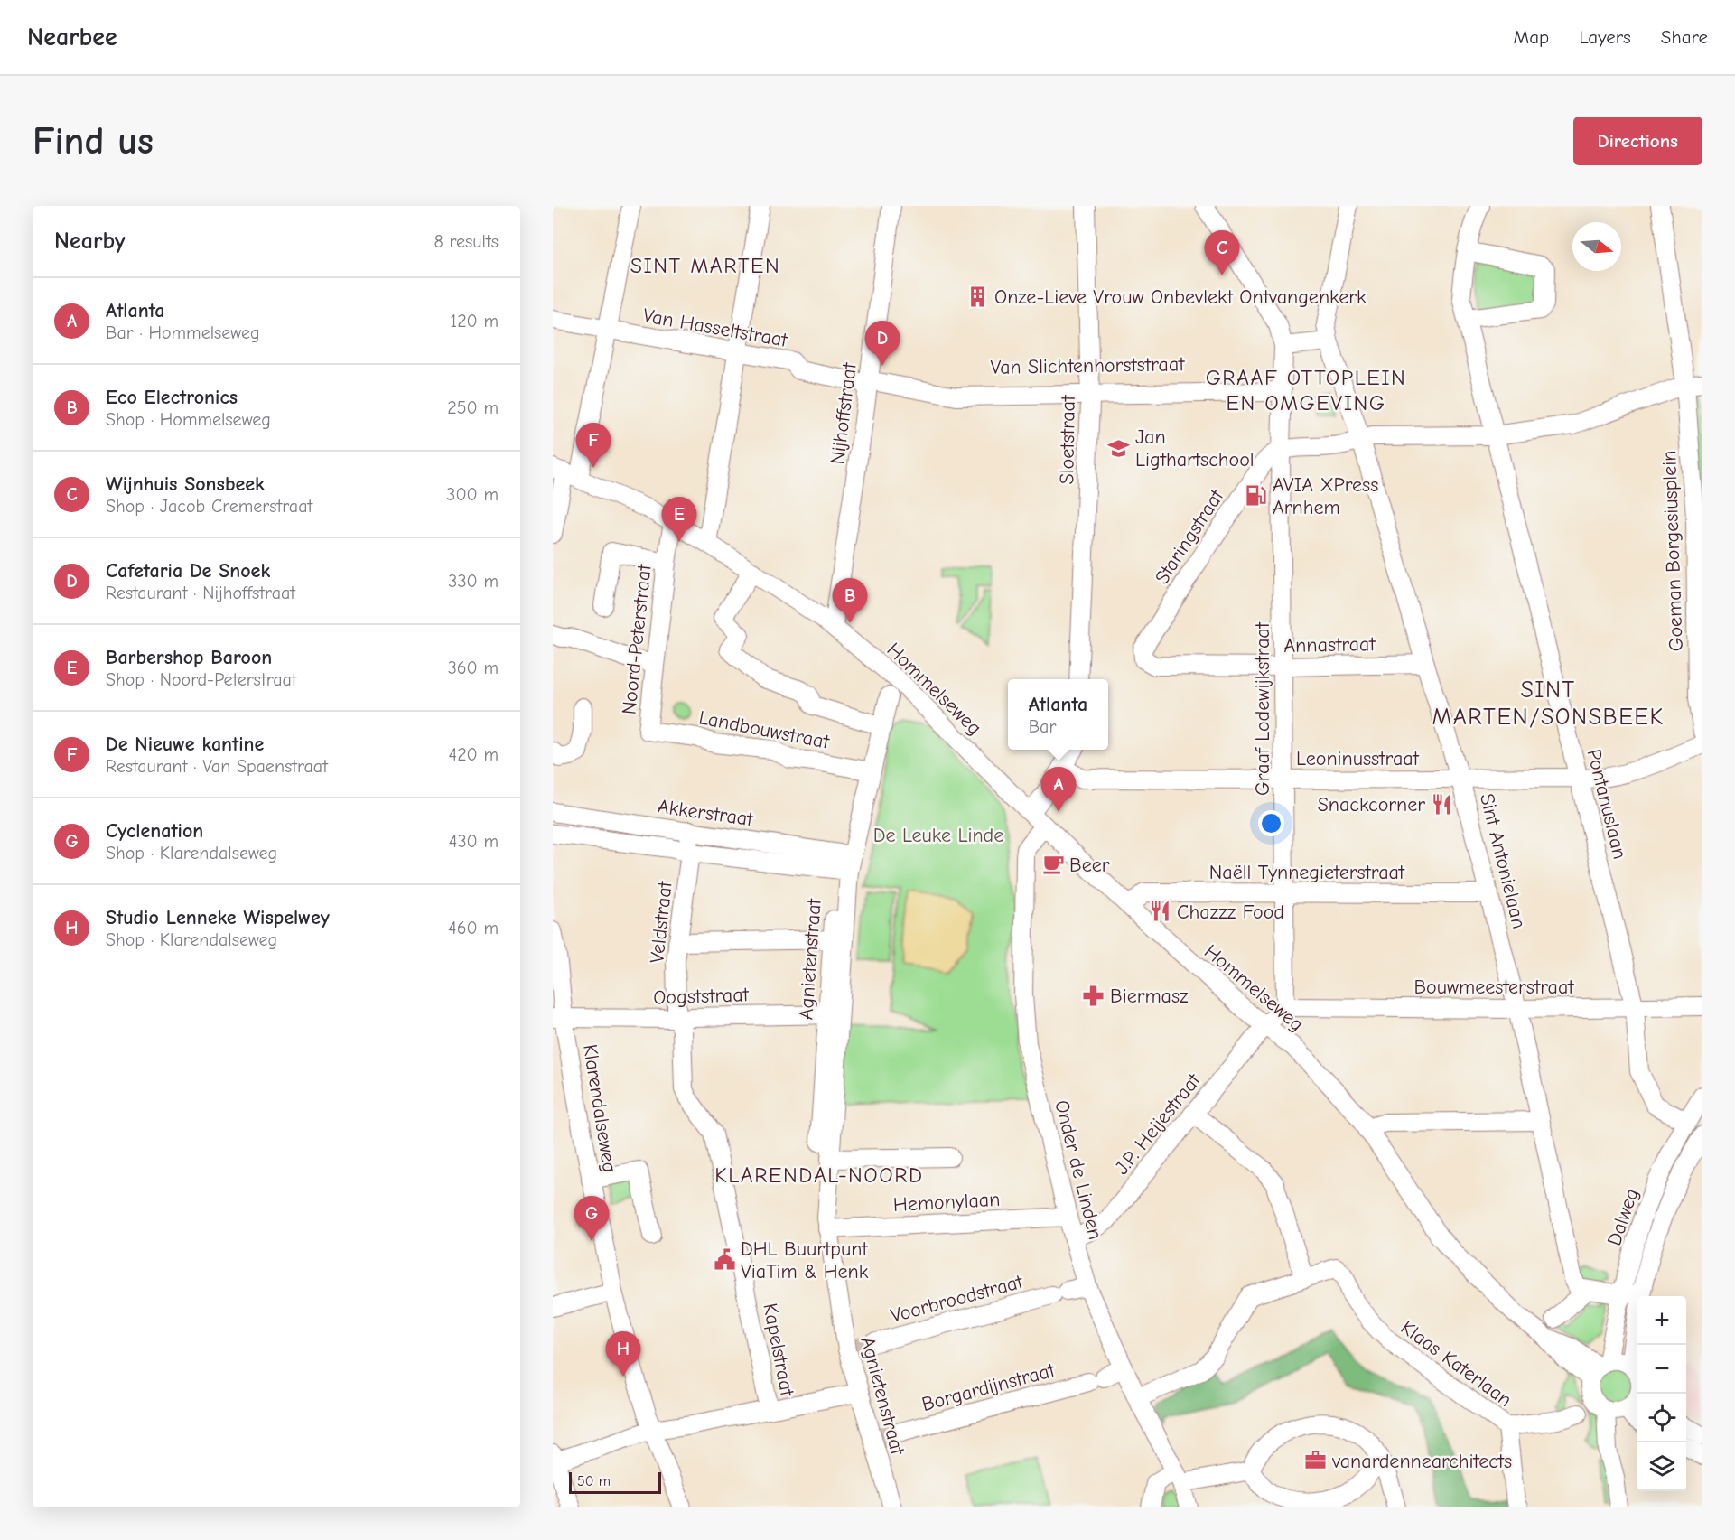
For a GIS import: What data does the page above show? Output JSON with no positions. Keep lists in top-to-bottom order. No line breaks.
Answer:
{"streets":{"street":["Van Hasseltstraat","Van Slichtenhorststraat","Nijhoffstraat","Sloetstraat","Staringstraat","Goeman Borgesiusplein","Noord-Peterstraat","Annastraat","Hommelseweg","Graaf Lodewijkstraat","Landbouwstraat","Leoninusstraat","Pontanuslaan","Akkerstraat","Sint Antonielaan","Naëll Tynnegieterstraat","Veldstraat","Agnietenstraat","Bouwmeesterstraat","Oogststraat","Klarendalseweg","J.P. Heijestraat","Onder de Linden","Hemonylaan","Dalweg","Voorbroodstraat","Kapelstraat","Klaas Katerlaan","Borgardijnstraat"]},"crossings":[["Van Hasseltstraat","Van Slichtenhorststraat"],["Van Hasseltstraat","Nijhoffstraat"],["Van Slichtenhorststraat","Nijhoffstraat"],["Van Slichtenhorststraat","Sloetstraat"],["Van Slichtenhorststraat","Graaf Lodewijkstraat"],["Nijhoffstraat","Hommelseweg"],["Staringstraat","Annastraat"],["Staringstraat","Graaf Lodewijkstraat"],["Noord-Peterstraat","Hommelseweg"],["Noord-Peterstraat","Landbouwstraat"],["Annastraat","Graaf Lodewijkstraat"],["Annastraat","Sint Antonielaan"],["Hommelseweg","Naëll Tynnegieterstraat"],["Hommelseweg","Agnietenstraat"],["Hommelseweg","J.P. Heijestraat"],["Hommelseweg","Onder de Linden"],["Hommelseweg","Dalweg"],["Graaf Lodewijkstraat","Leoninusstraat"],["Graaf Lodewijkstraat","Naëll Tynnegieterstraat"],["Graaf Lodewijkstraat","Bouwmeesterstraat"],["Landbouwstraat","Agnietenstraat"],["Leoninusstraat","Pontanuslaan"],["Leoninusstraat","Sint Antonielaan"],["Pontanuslaan","Bouwmeesterstraat"],["Pontanuslaan","Dalweg"],["Akkerstraat","Veldstraat"],["Akkerstraat","Agnietenstraat"],["Sint Antonielaan","Naëll Tynnegieterstraat"],["Sint Antonielaan","Bouwmeesterstraat"],["Veldstraat","Oogststraat"],["Veldstraat","Kapelstraat"],["Agnietenstraat","Oogststraat"],["Agnietenstraat","Hemonylaan"],["Oogststraat","Klarendalseweg"],["Oogststraat","Kapelstraat"],["J.P. Heijestraat","Onder de Linden"],["Onder de Linden","Hemonylaan"],["Onder de Linden","Voorbroodstraat"],["Onder de Linden","Borgardijnstraat"]],"districts":["SINT MARTEN","GRAAF OTTOPLEIN EN OMGEVING","SINT MARTEN/SONSBEEK","KLARENDAL-NOORD"],"parks":["De Leuke Linde"],"places":{"building":["Onze-Lieve Vrouw Onbevlekt Ontvangenkerk"],"school or university":["Jan Ligthartschool"],"fuel station":["AVIA XPress Arnhem"],"restaurant":["Snackcorner","Chazzz Food"],"cafe":["Beer"],"pharmacy":["Biermasz"],"public building":["DHL Buurtpunt ViaTim & Henk"],"office":["vanardennearchitects"]},"scale_bar":"50 m","north":"right","page":{"header":"Nearbee","nav":["Map","Layers","Share"],"buttons":"Directions","title":"Find us","heading":["Nearby","8 results"],"pins":["C","D","F","E","B","A","G","H"],"list":[{"mark":"A","name":"Atlanta","note":"Bar · Hommelseweg","value":"120 m"},{"mark":"B","name":"Eco Electronics","note":"Shop · Hommelseweg","value":"250 m"},{"mark":"C","name":"Wijnhuis Sonsbeek","note":"Shop · Jacob Cremerstraat","value":"300 m"},{"mark":"D","name":"Cafetaria De Snoek","note":"Restaurant · Nijhoffstraat","value":"330 m"},{"mark":"E","name":"Barbershop Baroon","note":"Shop · Noord-Peterstraat","value":"360 m"},{"mark":"F","name":"De Nieuwe kantine","note":"Restaurant · Van Spaenstraat","value":"420 m"},{"mark":"G","name":"Cyclenation","note":"Shop · Klarendalseweg","value":"430 m"},{"mark":"H","name":"Studio Lenneke Wispelwey","note":"Shop · Klarendalseweg","value":"460 m"}],"popup":["Atlanta","Bar"],"map_buttons":["+","−"],"scale":"50 m"}}
